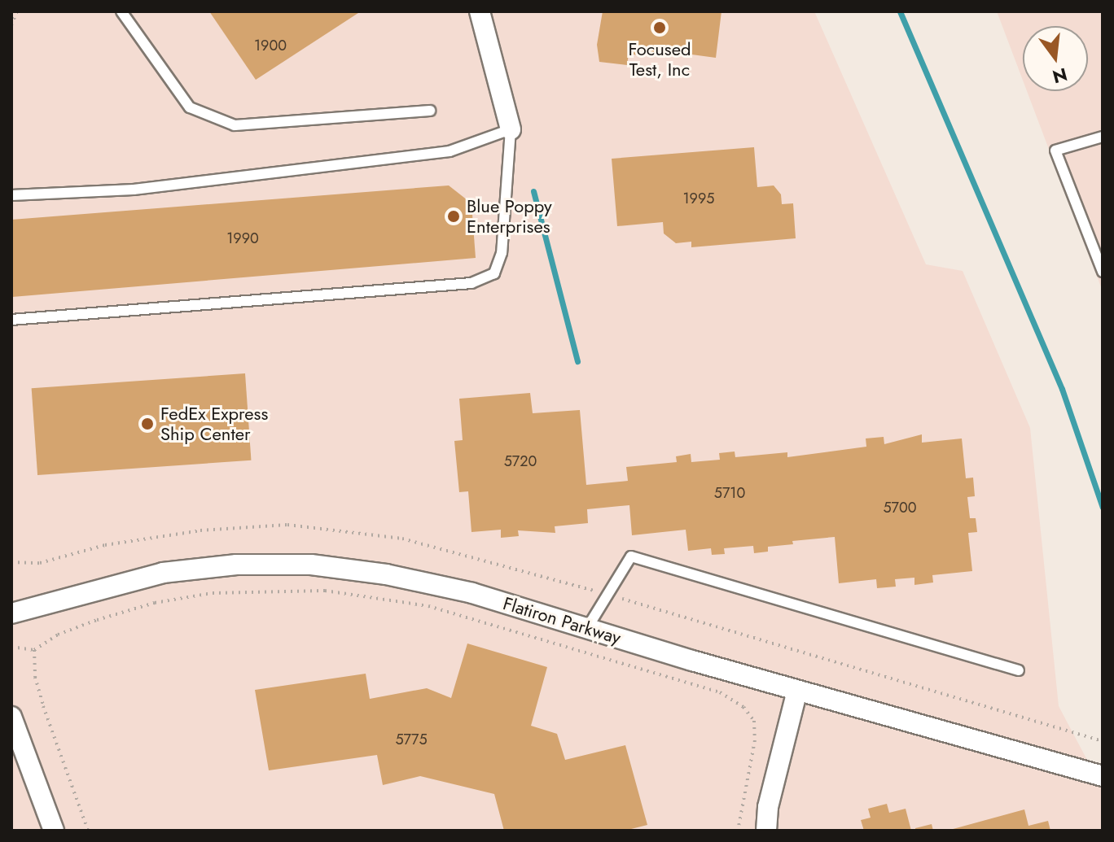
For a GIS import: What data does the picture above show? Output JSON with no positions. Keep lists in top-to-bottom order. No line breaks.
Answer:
{"streets":{"street":["Flatiron Parkway"]},"places":["Focused Test, Inc","Blue Poppy Enterprises","FedEx Express Ship Center"],"house_numbers":["1900","1995","1990","5720","5710","5700","5775"],"north":"bottom"}
